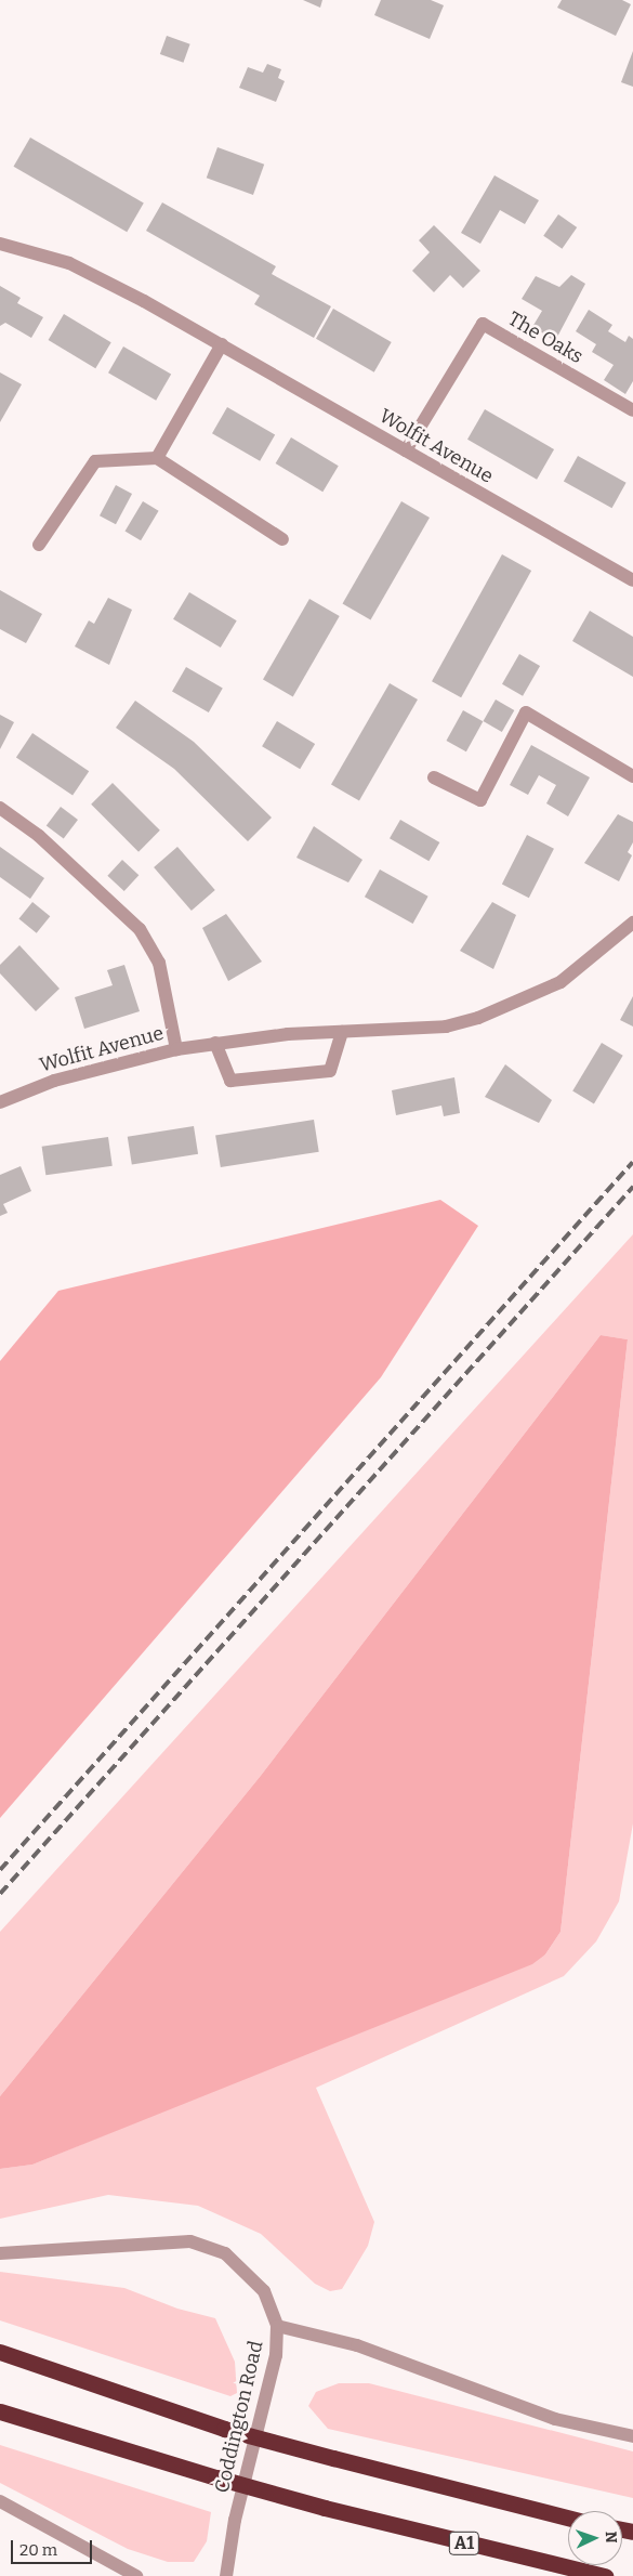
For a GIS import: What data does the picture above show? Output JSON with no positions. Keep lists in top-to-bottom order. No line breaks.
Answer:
{"streets":{"highway":["A1"],"street":["The Oaks","Wolfit Avenue","Coddington Road"]},"crossings":[["The Oaks","Wolfit Avenue"]],"scale_bar":"20 m","north":"right"}
